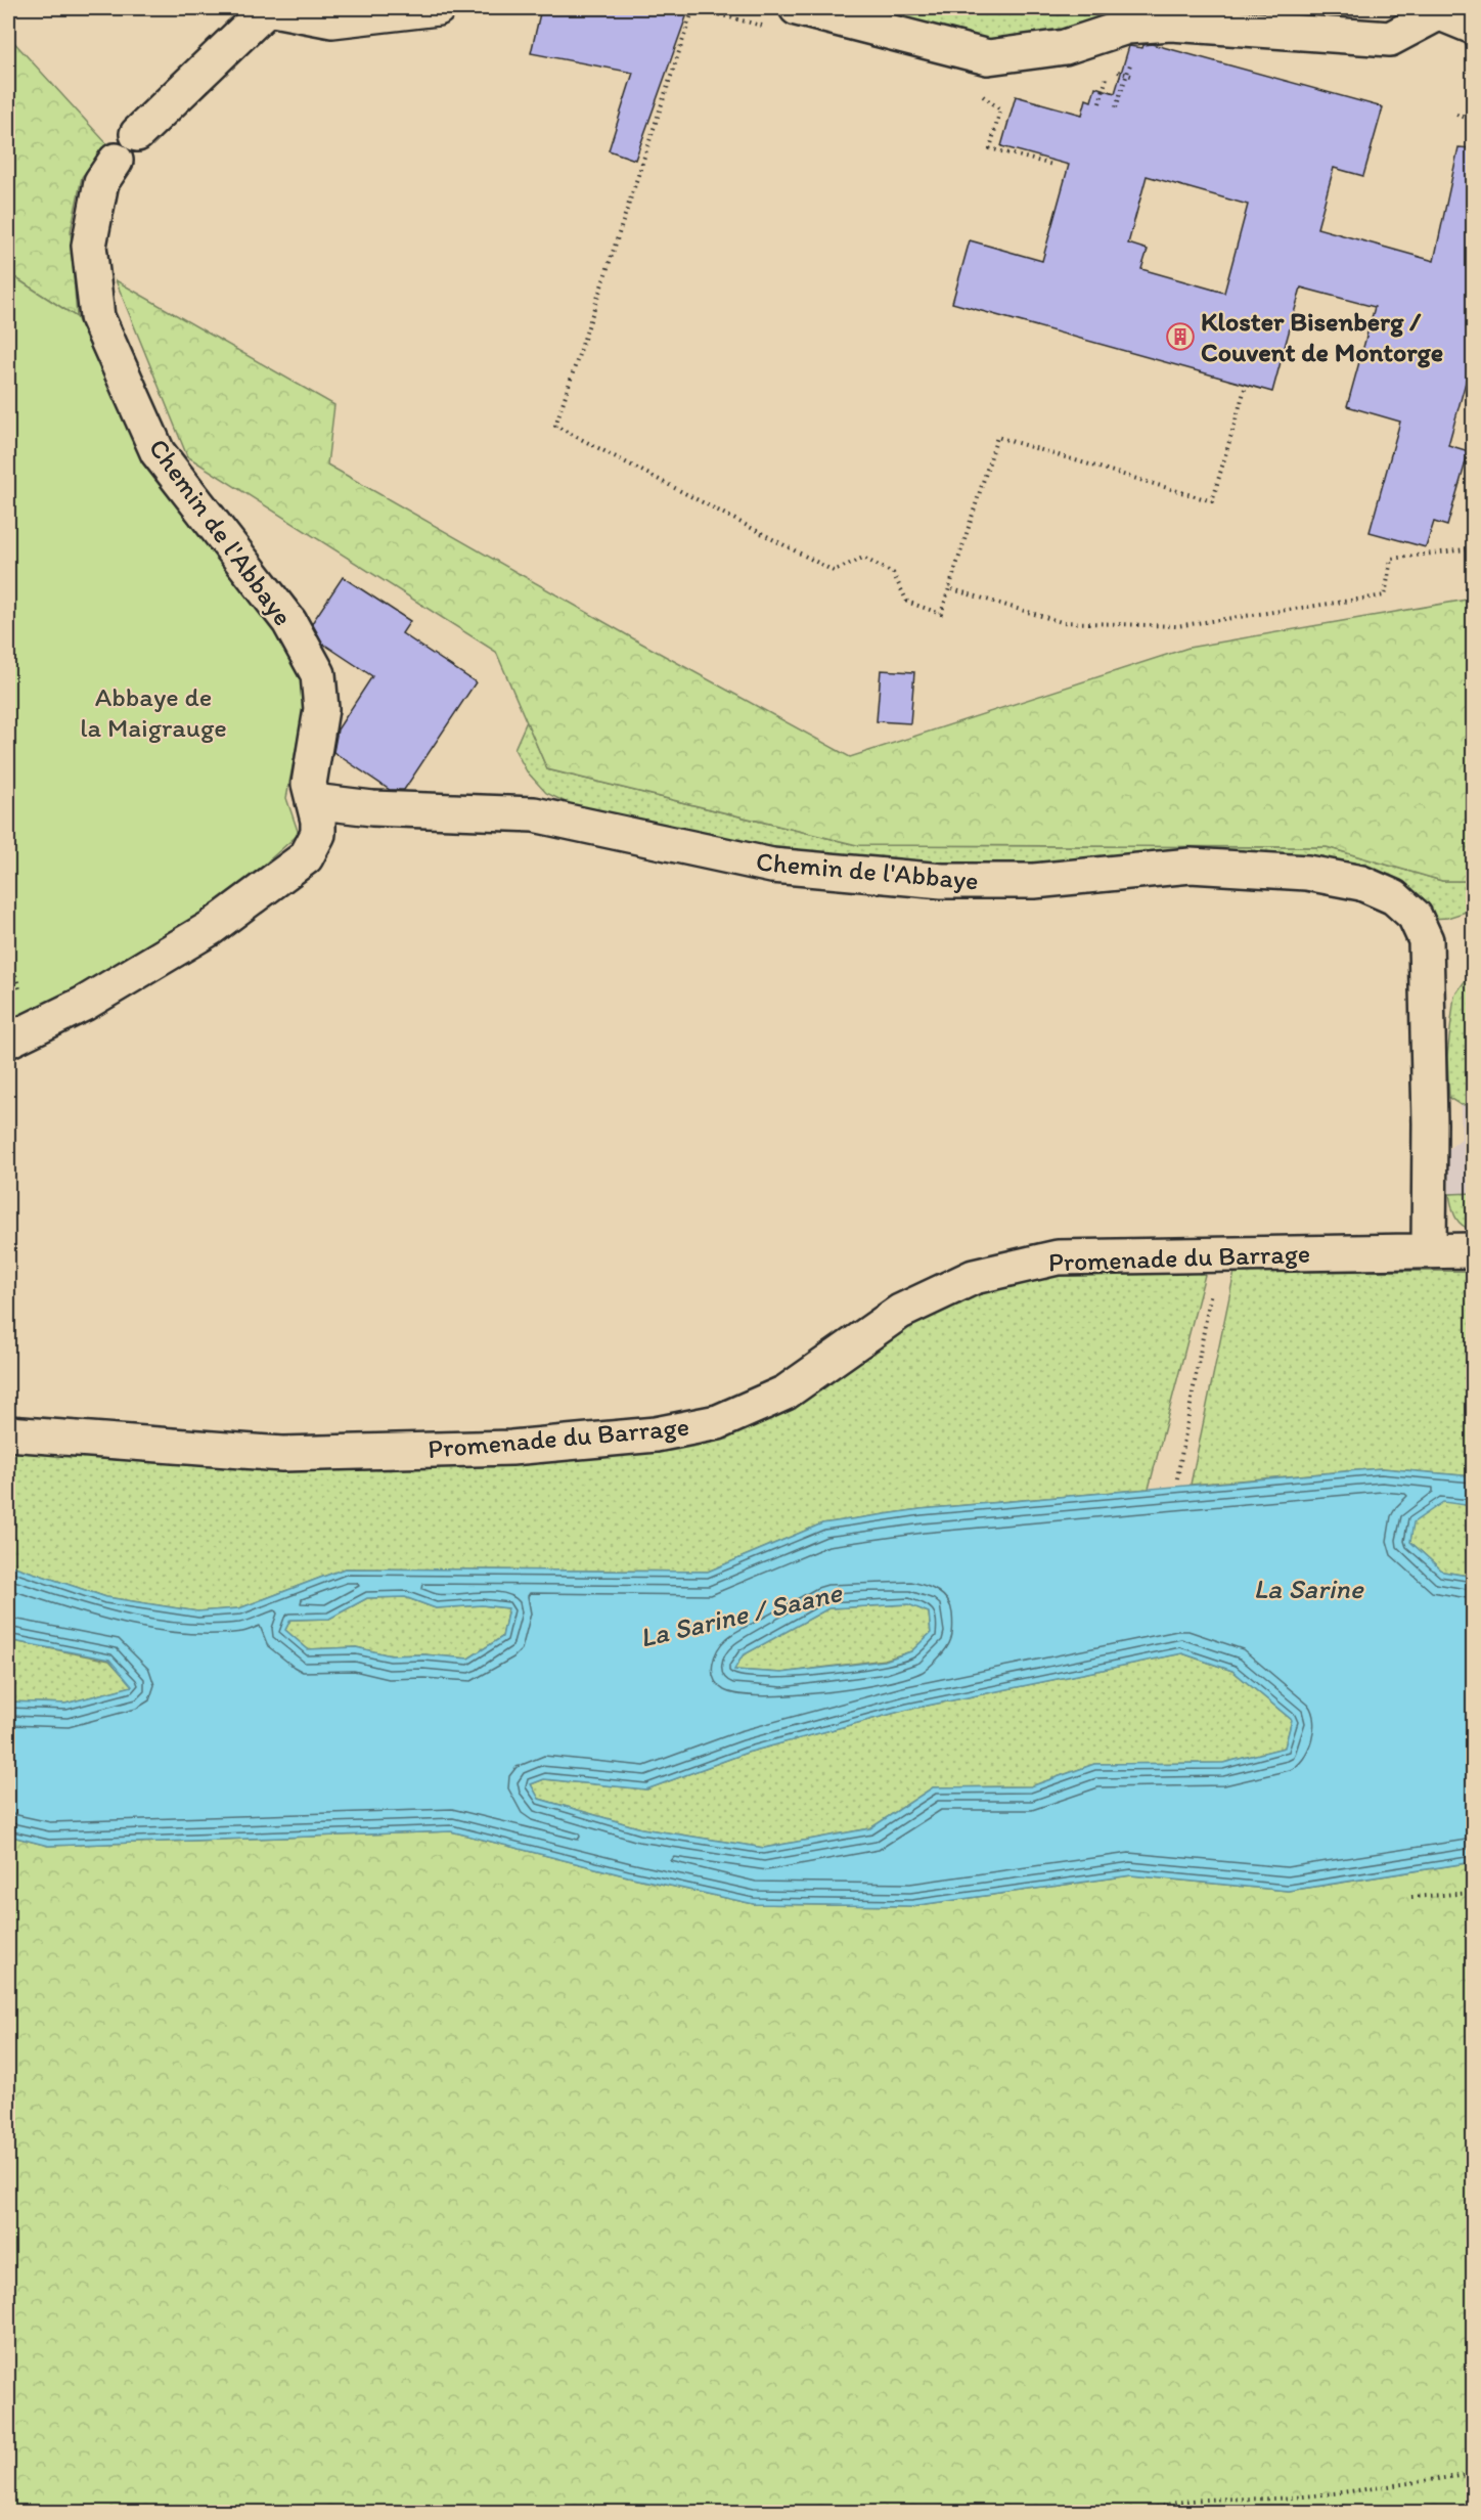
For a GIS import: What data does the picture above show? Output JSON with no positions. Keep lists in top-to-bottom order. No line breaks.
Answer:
{"streets":{"street":["Chemin de l'Abbaye","Promenade du Barrage"]},"crossings":[["Chemin de l'Abbaye","Promenade du Barrage"]],"water":["La Sarine","La Sarine / Saane"],"parks":["Abbaye de la Maigrauge"],"places":{"building":["Kloster Bisenberg / Couvent de Montorge"]}}
